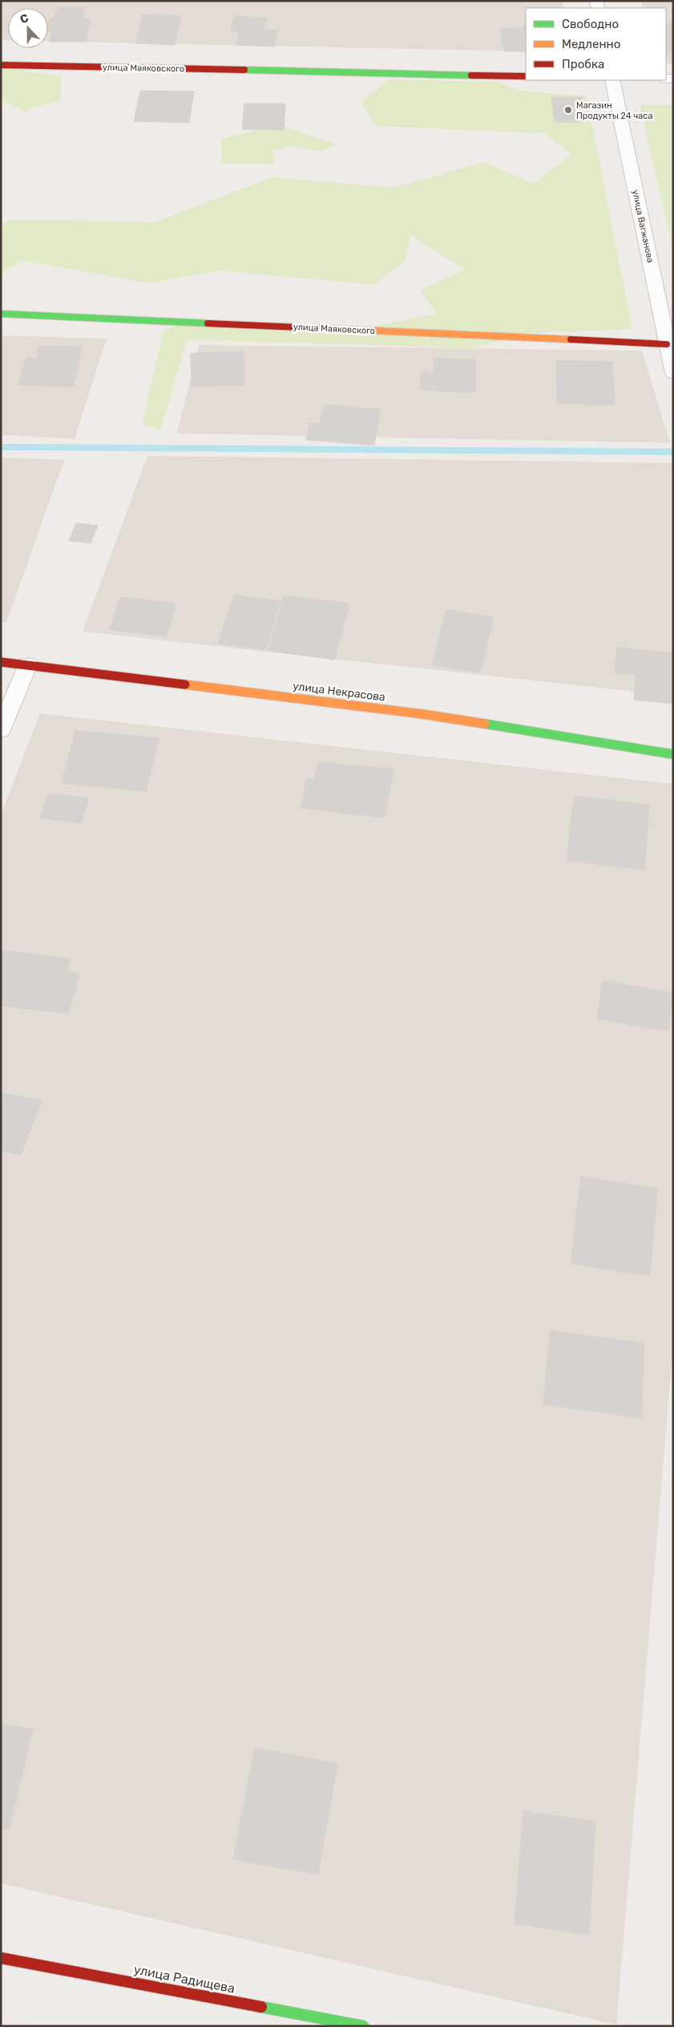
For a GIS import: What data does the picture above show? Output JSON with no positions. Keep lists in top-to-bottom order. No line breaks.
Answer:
{"streets":{"street":["улица Маяковского","улица Вагжанова","улица Некрасова","улица Радищева"]},"crossings":[["улица Маяковского","улица Вагжанова"]],"places":["Магазин Продукты 24 часа"],"legend":["Свободно","Медленно","Пробка"],"north":"top"}
